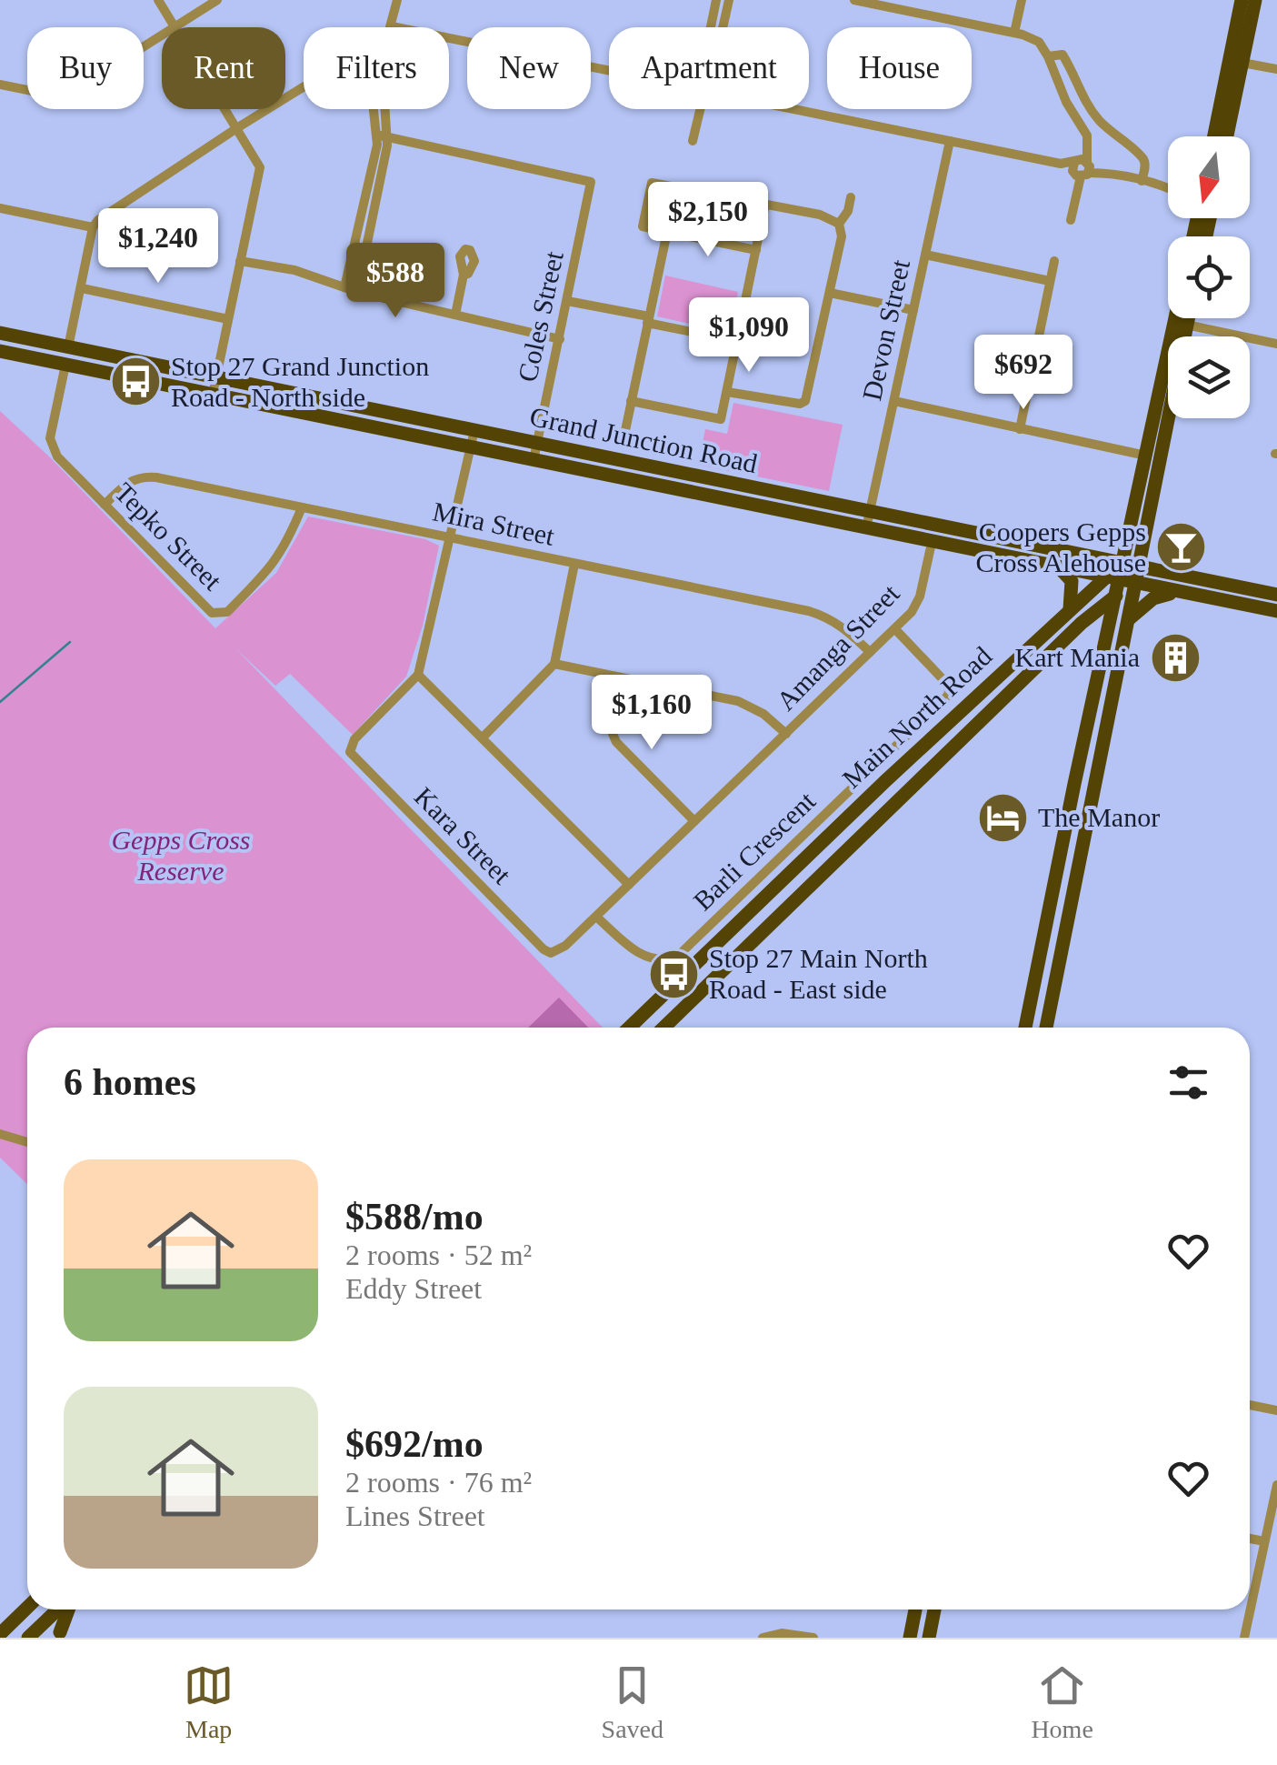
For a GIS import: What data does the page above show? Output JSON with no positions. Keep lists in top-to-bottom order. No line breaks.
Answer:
{"streets":{"highway":["Grand Junction Road","Main North Road"],"street":["Coles Street","Devon Street","Mira Street","Tepko Street","Amanga Street","Kara Street","Barli Crescent"]},"crossings":[["Coles Street","Grand Junction Road"],["Devon Street","Grand Junction Road"],["Grand Junction Road","Tepko Street"],["Grand Junction Road","Amanga Street"],["Grand Junction Road","Main North Road"],["Mira Street","Tepko Street"],["Mira Street","Amanga Street"],["Amanga Street","Kara Street"],["Amanga Street","Barli Crescent"]],"parks":["Gepps Cross Reserve"],"places":{"bus stop":["Stop 27 Grand Junction Road - North side","Stop 27 Main North Road - East side"],"bar":["Coopers Gepps Cross Alehouse"],"building":["Kart Mania"],"hotel":["The Manor"]},"north":"bottom","page":{"chip":["Buy","Rent","Filters","New","Apartment","House"],"price":["$2,150","$1,240","$588","$1,090","$692","$1,160"],"heading":"6 homes","list":[{"name":"$588/mo","note":"2 rooms · 52 m² · Eddy Street"},{"name":"$692/mo","note":"2 rooms · 76 m² · Lines Street"}],"tabs":["Map","Saved","Home"]}}
